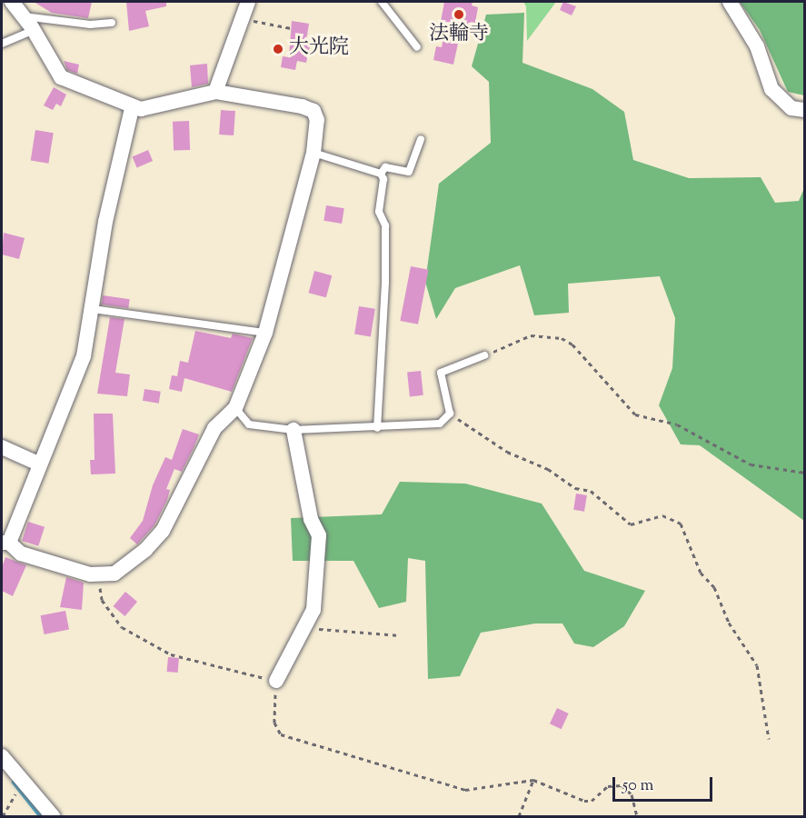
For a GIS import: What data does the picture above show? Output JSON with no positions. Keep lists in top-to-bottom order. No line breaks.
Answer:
{"places":["法輪寺","大光院"],"scale_bar":"50 m"}
